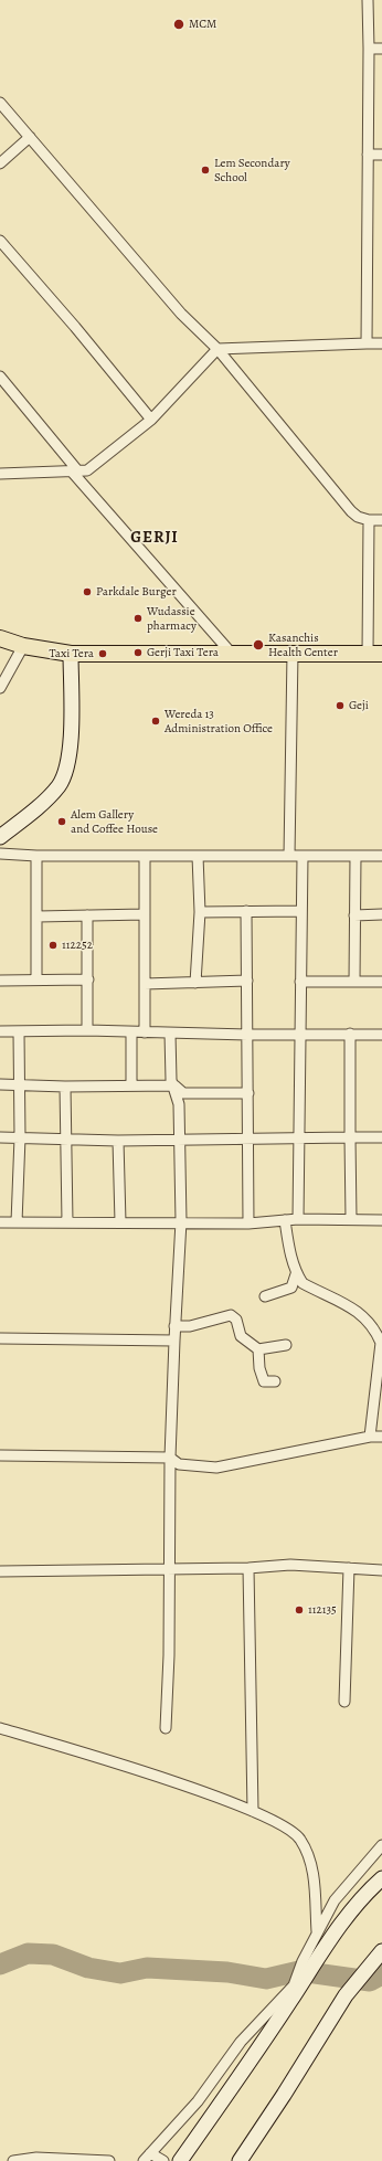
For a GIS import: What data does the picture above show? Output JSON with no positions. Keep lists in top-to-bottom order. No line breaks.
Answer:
{"districts":["GERJI"],"places":["MCM","Lem Secondary School","Parkdale Burger","Wudassie pharmacy","Kasanchis Health Center","Gerji Taxi Tera","Taxi Tera","Geji","Wereda 13 Administration Office","Alem Gallery and Coffee House","112252","112135"]}
